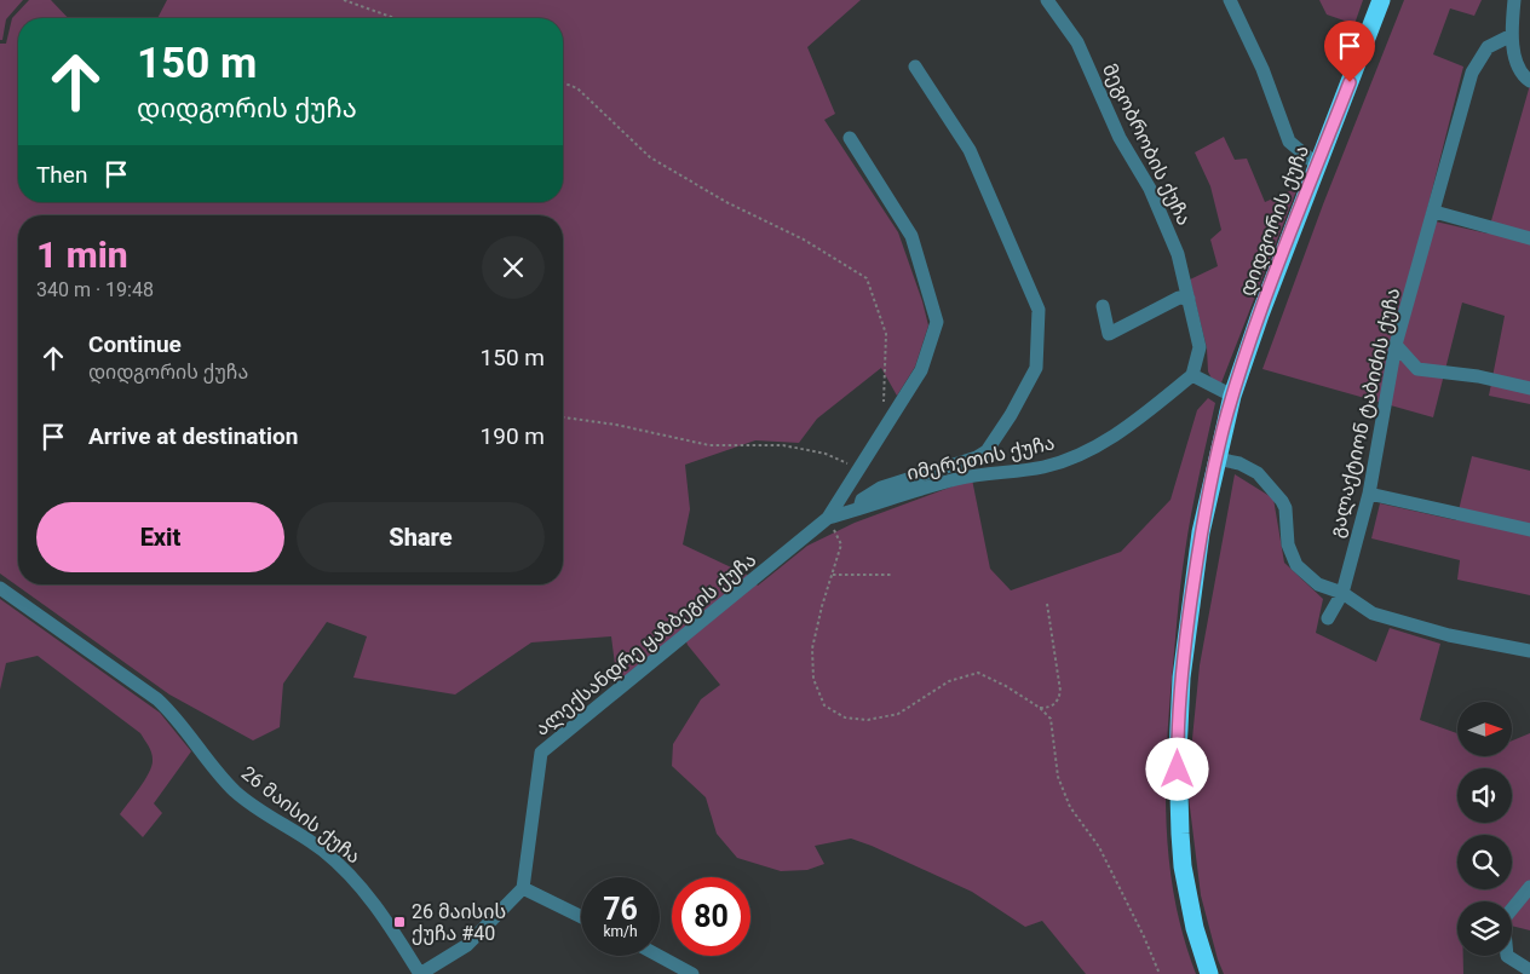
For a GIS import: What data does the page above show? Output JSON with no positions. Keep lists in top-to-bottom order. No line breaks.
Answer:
{"streets":{"highway":["დიდგორის ქუჩა"],"street":["მეგობრობის ქუჩა","გალაქტიონ ტაბიძის ქუჩა","იმერეთის ქუჩა","ალექსანდრე ყაზბეგის ქუჩა","26 მაისის ქუჩა"]},"crossings":[["მეგობრობის ქუჩა","იმერეთის ქუჩა"],["იმერეთის ქუჩა","ალექსანდრე ყაზბეგის ქუჩა"]],"places":{"transit":["26 მაისის ქუჩა #40"]},"north":"right","page":{"turn":["150 m","დიდგორის ქუჩა"],"then":"Then","heading":["1 min","340 m · 19:48"],"list":[{"name":"Continue","note":"დიდგორის ქუჩა","value":"150 m"},{"name":"Arrive at destination","value":"190 m"}],"buttons":["Exit","Share"],"speed":"76 km/h","limit":"80"}}
